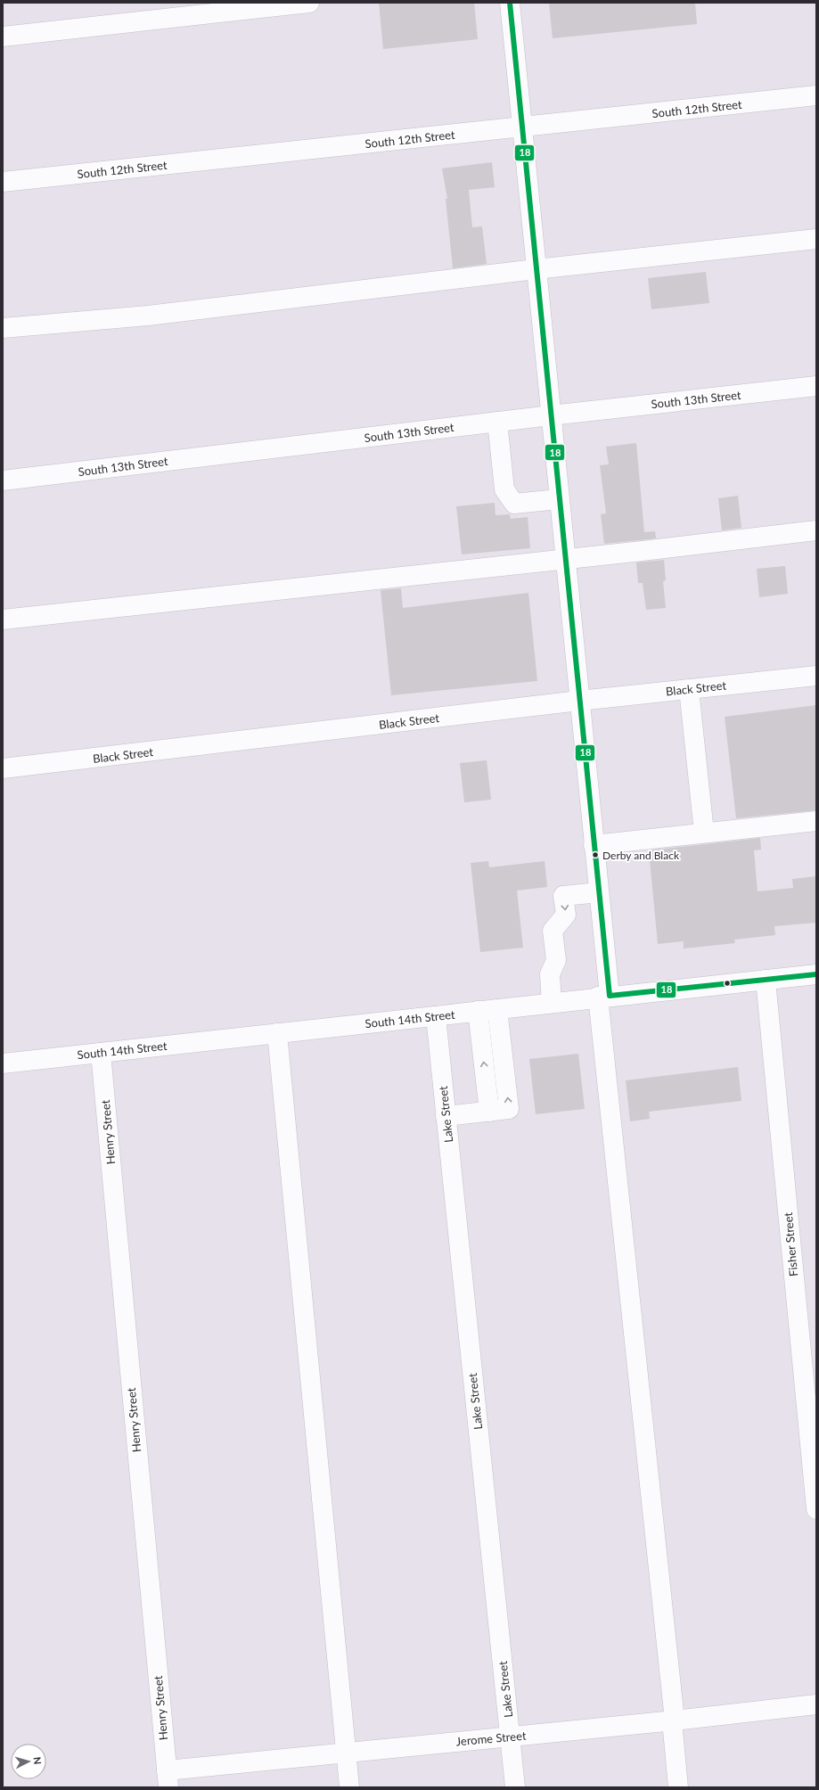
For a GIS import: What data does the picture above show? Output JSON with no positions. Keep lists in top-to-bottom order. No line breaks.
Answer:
{"streets":{"street":["South 12th Street","South 13th Street","Black Street","South 14th Street","Lake Street","Henry Street","Fisher Street","Jerome Street"]},"crossings":[["South 14th Street","Lake Street"],["South 14th Street","Henry Street"],["South 14th Street","Fisher Street"],["Lake Street","Jerome Street"],["Henry Street","Jerome Street"]],"places":["Derby and Black"],"lines":["transit line 18"],"north":"right"}
